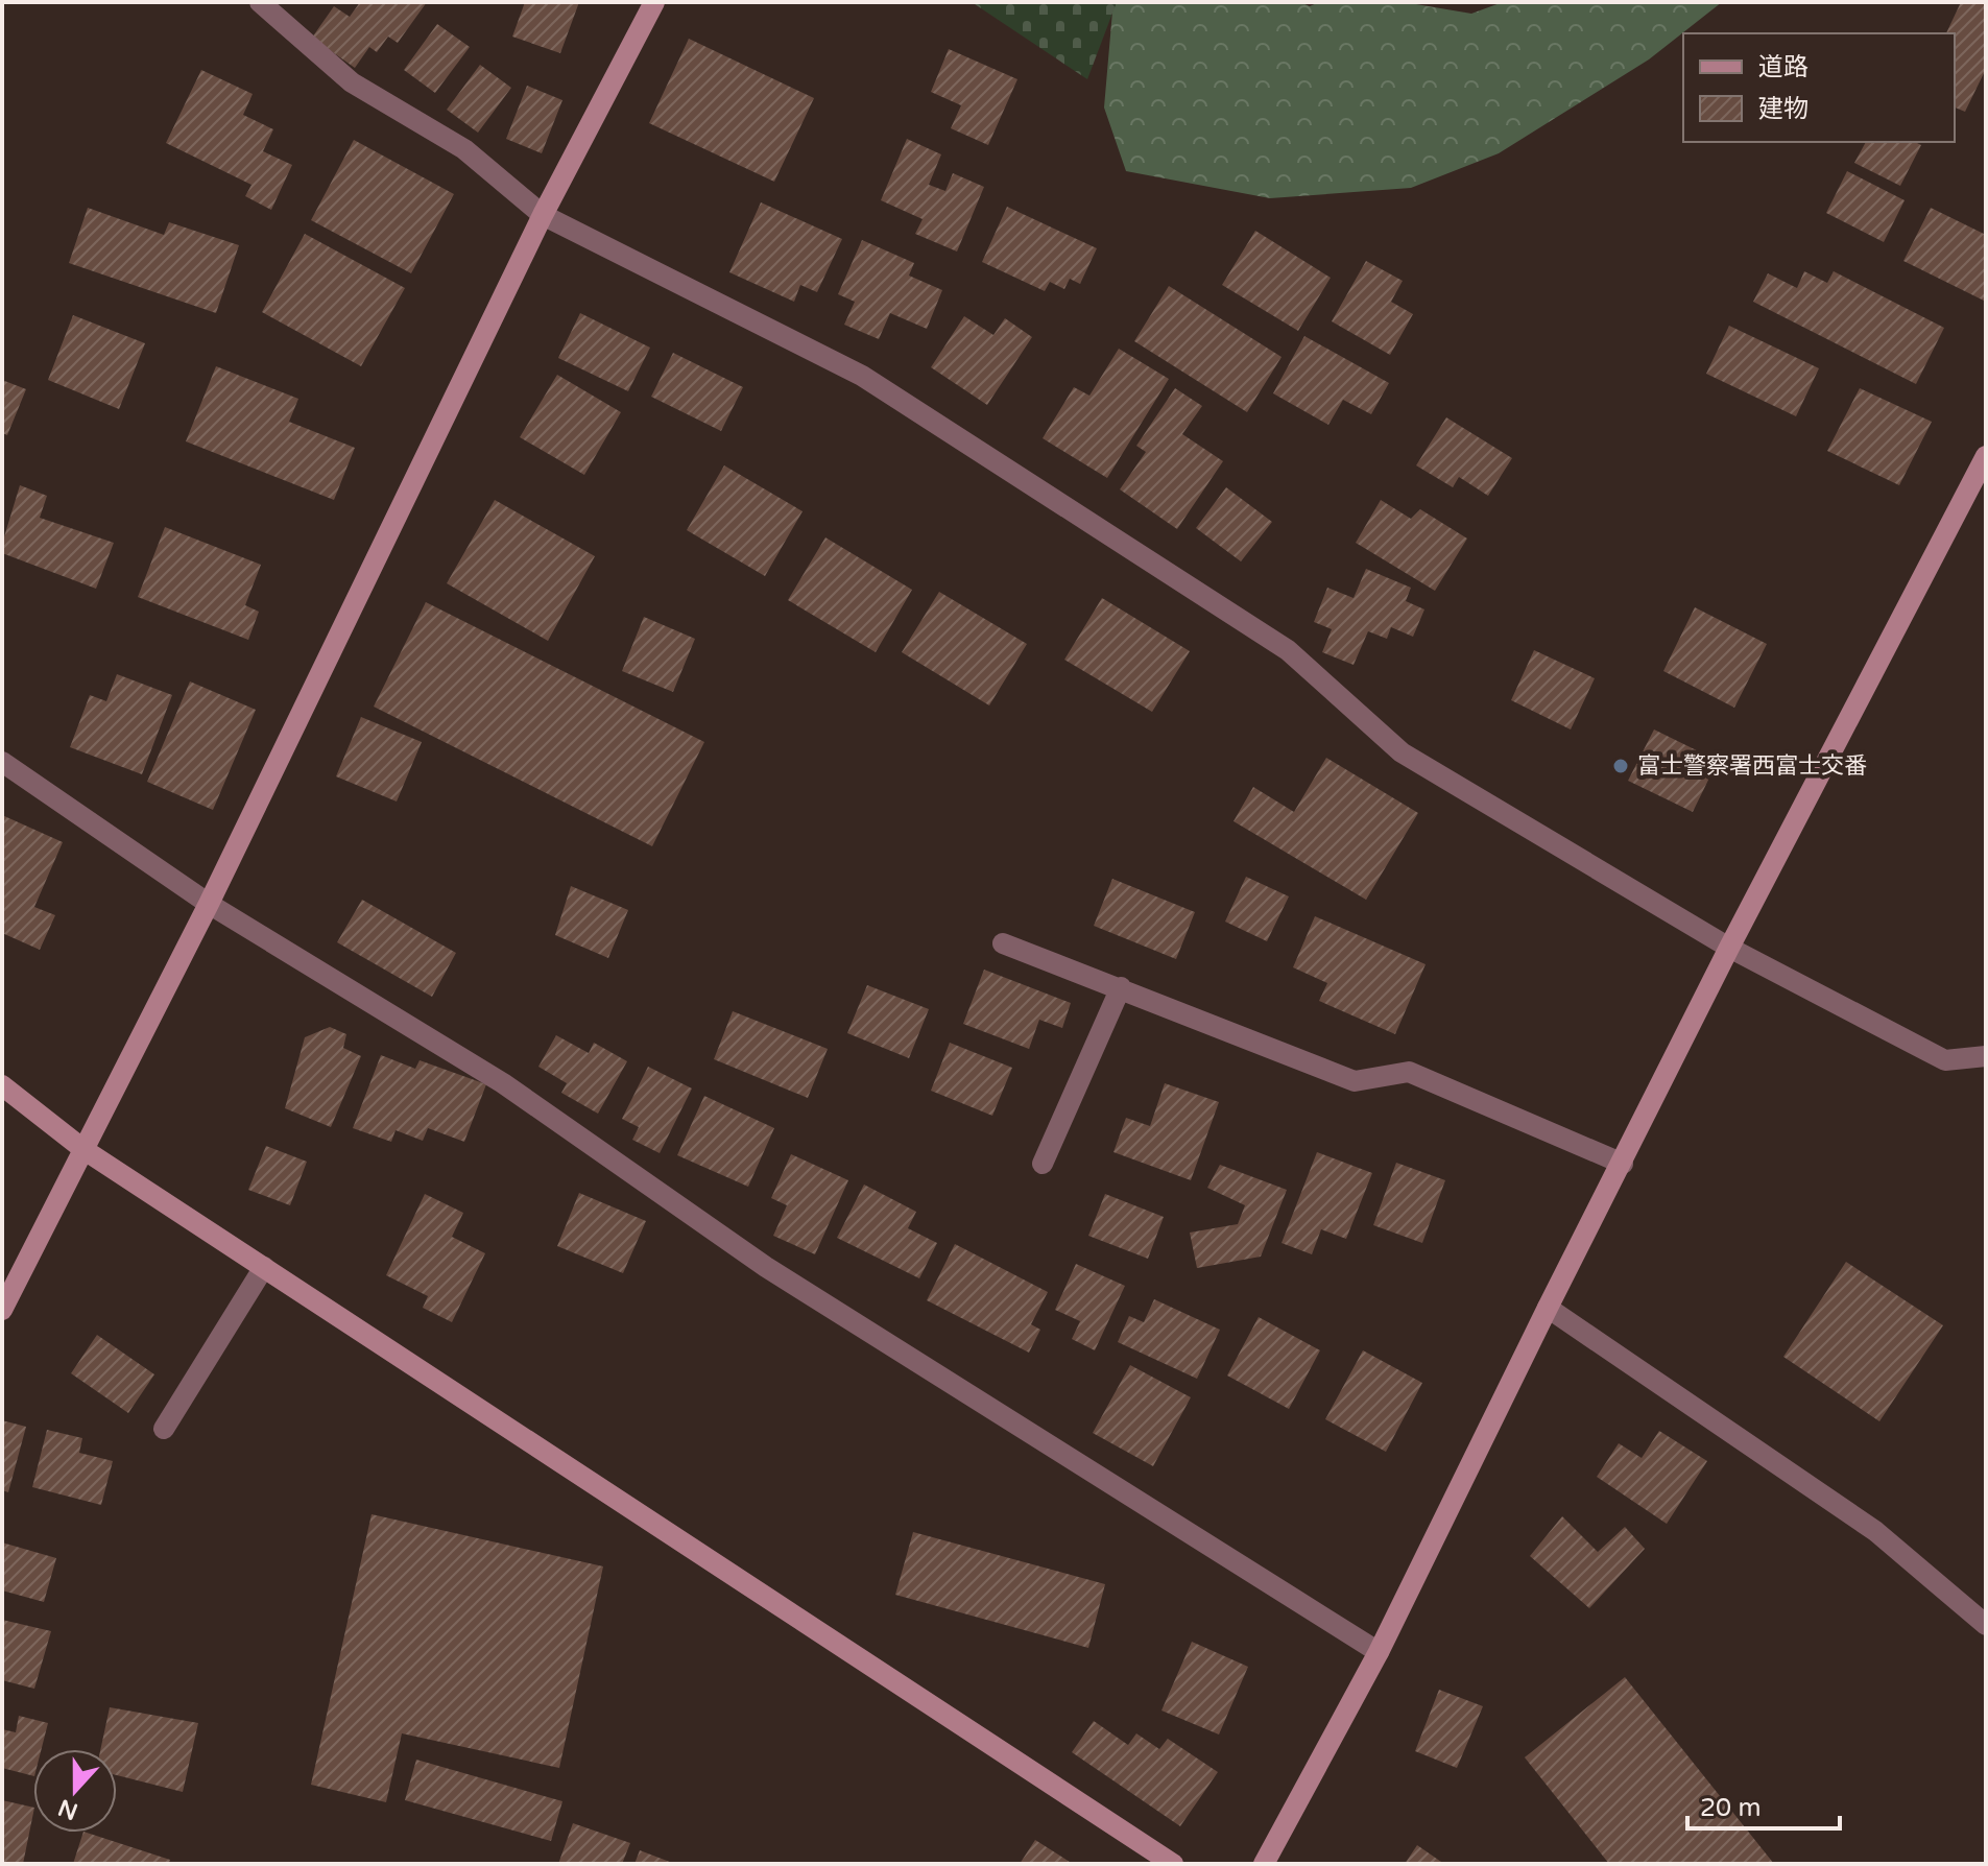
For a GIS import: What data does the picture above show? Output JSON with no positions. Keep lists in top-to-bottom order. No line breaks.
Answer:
{"places":["富士警察署西富士交番"],"legend":["道路","建物"],"scale_bar":"20 m","north":"bottom"}
